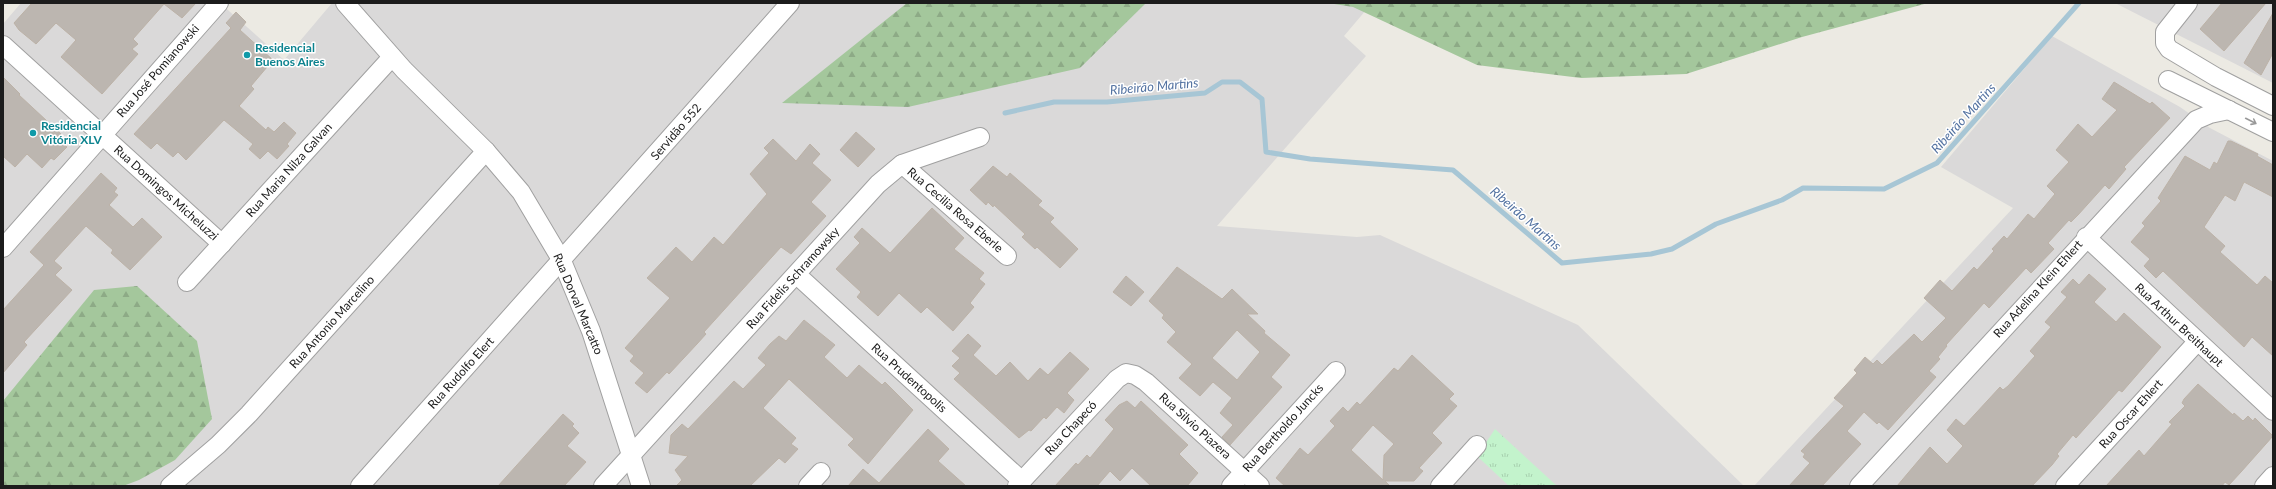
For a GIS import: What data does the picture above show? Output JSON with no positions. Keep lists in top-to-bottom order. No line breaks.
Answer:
{"streets":{"street":["Rua José Pomianowski","Servidão 552","Rua Maria Nilza Galvan","Rua Domingos Micheluzzi","Rua Cecilia Rosa Eberle","Rua Fidelis Schramowsky","Rua Adelina Klein Ehlert","Rua Dorval Marcatto","Rua Antonio Marcelino","Rua Arthur Breithaupt","Rua Rudolfo Elert","Rua Prudentopolis","Rua Oscar Ehlert","Rua Silvio Piazera","Rua Chapecó","Rua Bertholdo Juncks"]},"crossings":[["Rua José Pomianowski","Rua Domingos Micheluzzi"],["Servidão 552","Rua Dorval Marcatto"],["Servidão 552","Rua Rudolfo Elert"],["Rua Maria Nilza Galvan","Rua Domingos Micheluzzi"],["Rua Maria Nilza Galvan","Rua Dorval Marcatto"],["Rua Cecilia Rosa Eberle","Rua Fidelis Schramowsky"],["Rua Fidelis Schramowsky","Rua Dorval Marcatto"],["Rua Fidelis Schramowsky","Rua Prudentopolis"],["Rua Adelina Klein Ehlert","Rua Arthur Breithaupt"],["Rua Dorval Marcatto","Rua Antonio Marcelino"],["Rua Dorval Marcatto","Rua Rudolfo Elert"],["Rua Arthur Breithaupt","Rua Oscar Ehlert"],["Rua Prudentopolis","Rua Chapecó"],["Rua Silvio Piazera","Rua Chapecó"],["Rua Silvio Piazera","Rua Bertholdo Juncks"]],"water":["Ribeirão Martins"],"places":["Residencial Buenos Aires","Residencial Vitória XLV"]}
